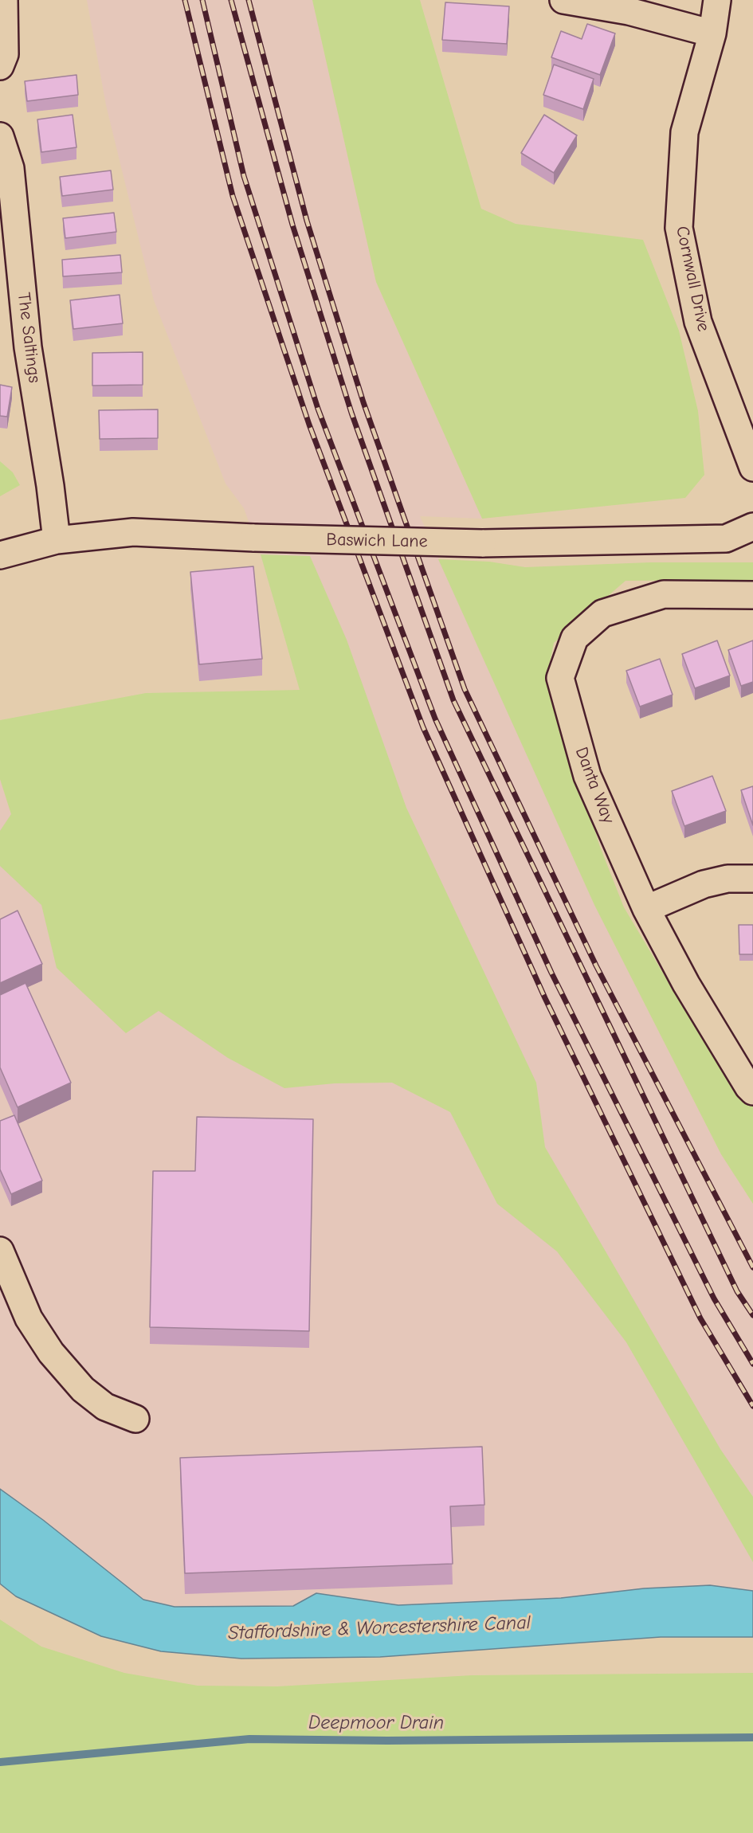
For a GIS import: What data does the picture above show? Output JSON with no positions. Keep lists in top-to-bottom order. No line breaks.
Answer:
{"streets":{"street":["Cornwall Drive","The Saltings","Baswich Lane","Danta Way"]},"crossings":[["The Saltings","Baswich Lane"]],"water":["Staffordshire & Worcestershire Canal","Deepmoor Drain"]}
